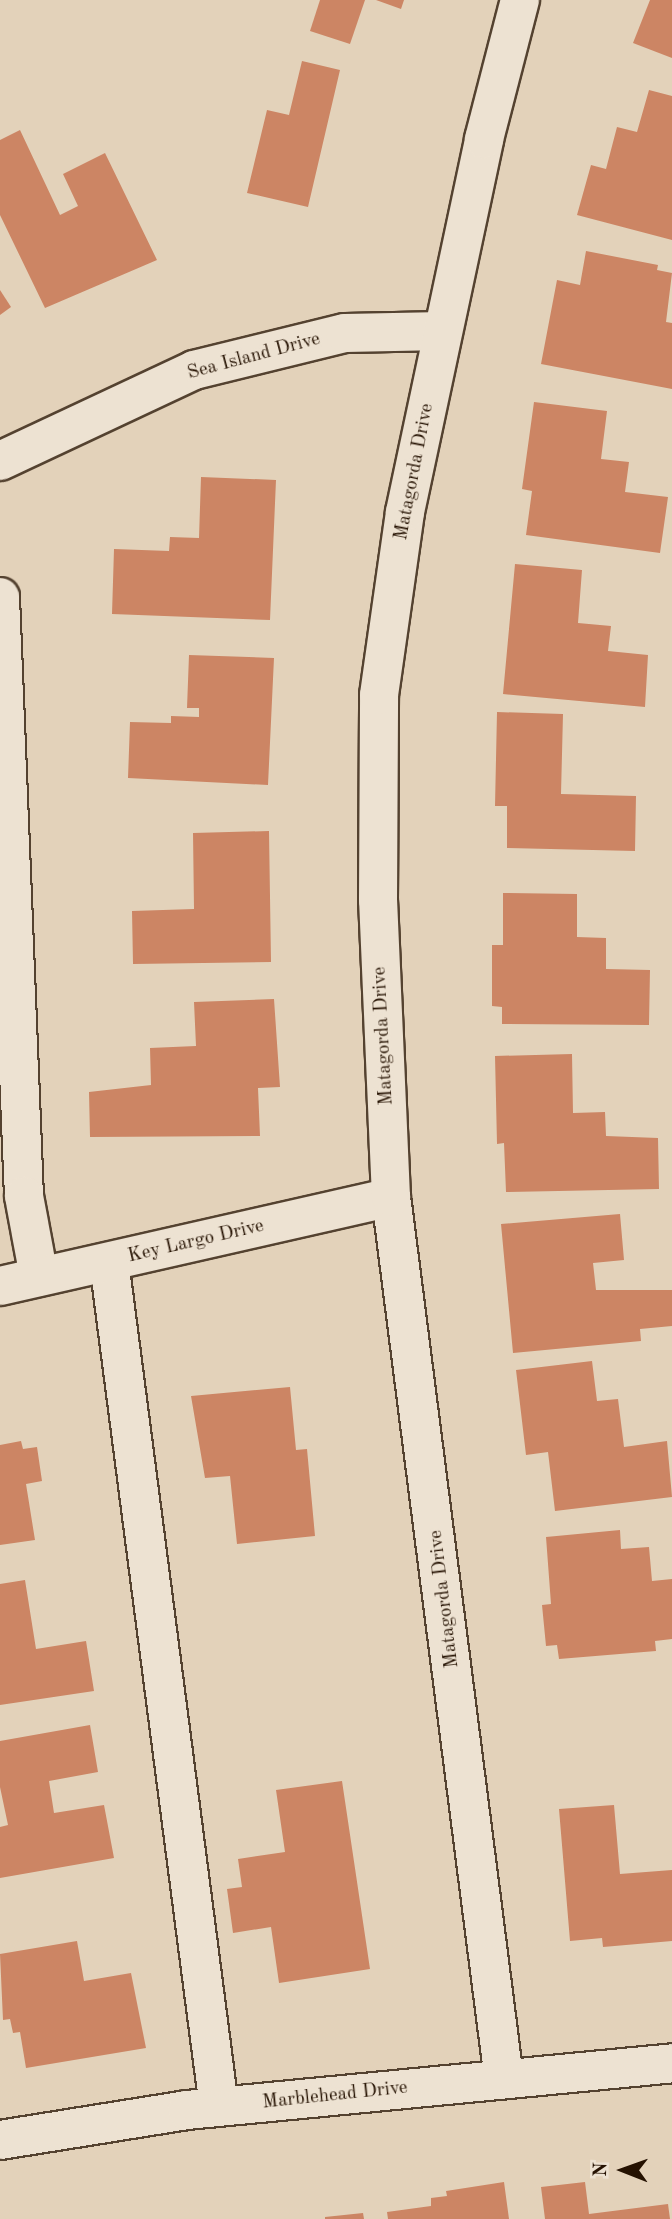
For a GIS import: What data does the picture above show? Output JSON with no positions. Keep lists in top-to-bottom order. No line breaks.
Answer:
{"streets":{"street":["Sea Island Drive","Matagorda Drive","Key Largo Drive","Marblehead Drive"]},"crossings":[["Sea Island Drive","Matagorda Drive"],["Matagorda Drive","Key Largo Drive"],["Matagorda Drive","Marblehead Drive"]],"north":"left"}
